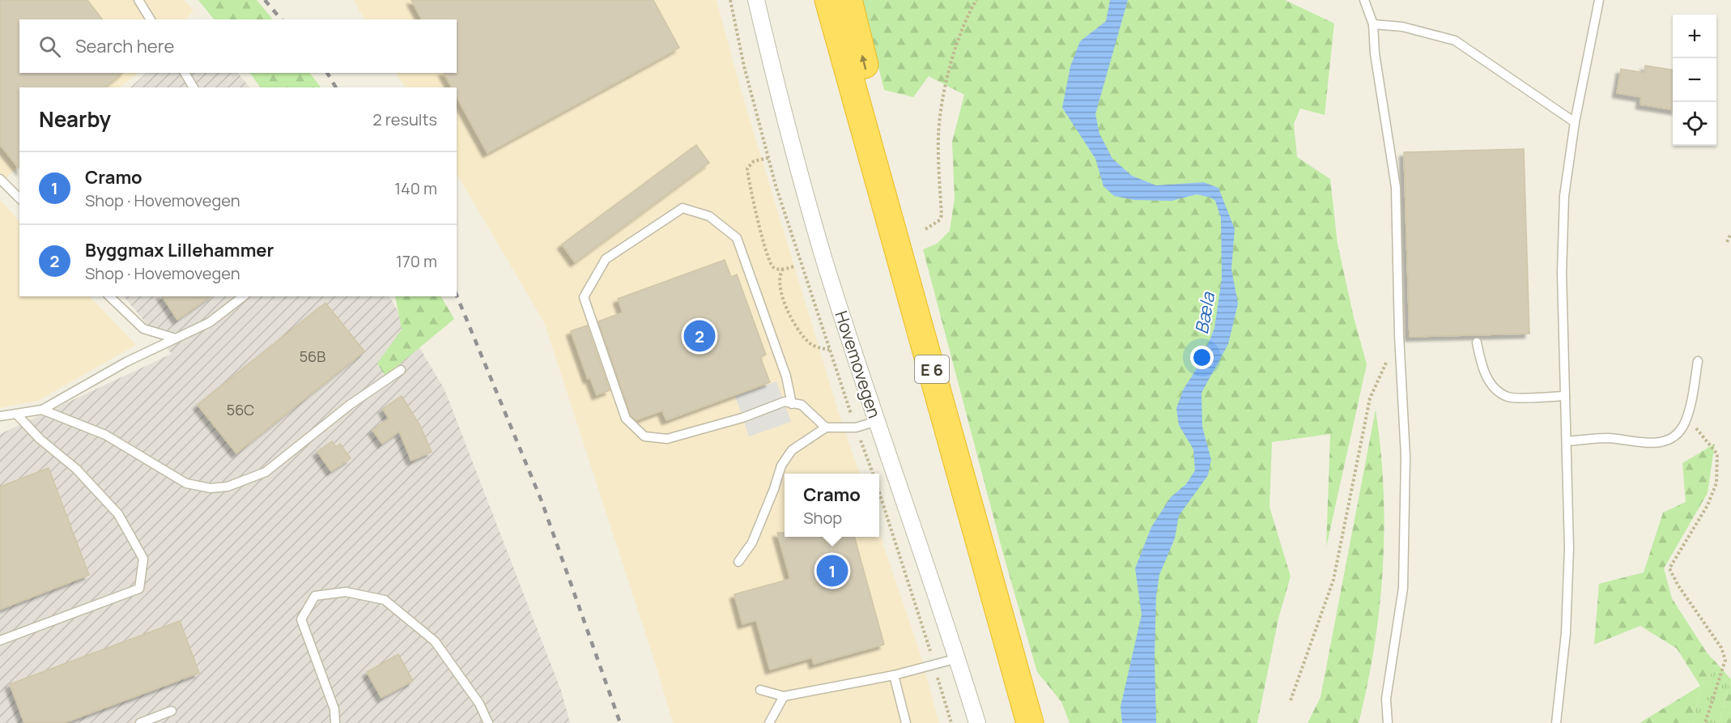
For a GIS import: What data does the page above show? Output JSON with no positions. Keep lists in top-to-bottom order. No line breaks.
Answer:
{"streets":{"highway":["E 6"],"street":["Hovemovegen"]},"water":["Bæla"],"house_numbers":["56B","56C"],"page":{"map_buttons":["+","−"],"search":"Search here","heading":["Nearby","2 results"],"list":[{"mark":"1","name":"Cramo","note":"Shop · Hovemovegen","value":"140 m"},{"mark":"2","name":"Byggmax Lillehammer","note":"Shop · Hovemovegen","value":"170 m"}],"pins":["2","1"],"popup":["Cramo","Shop"]}}
